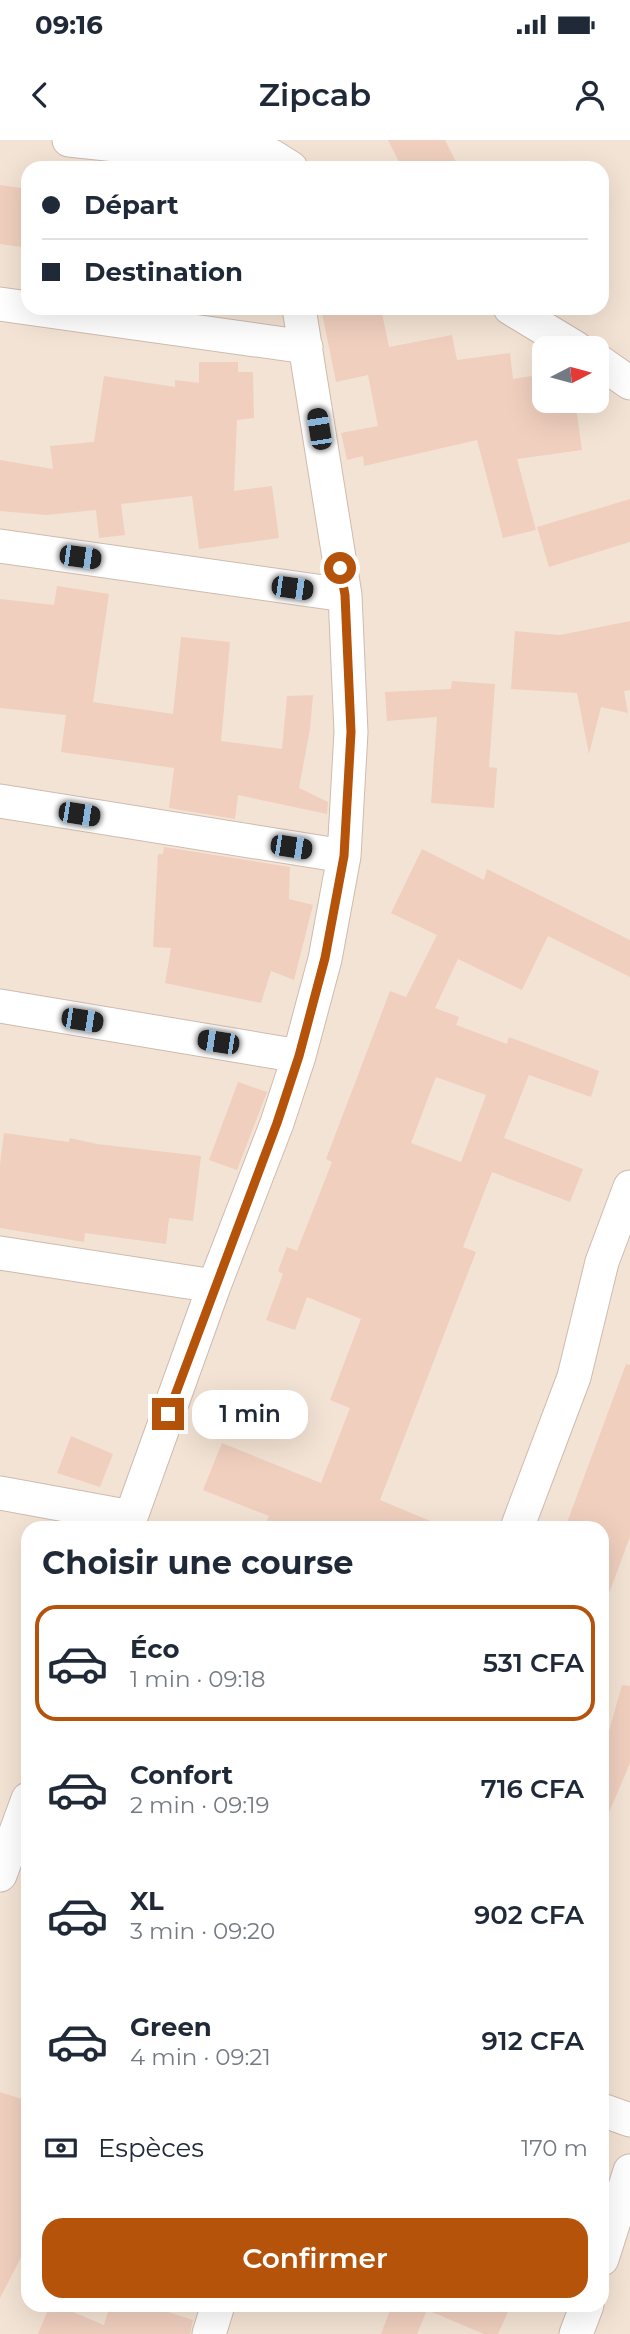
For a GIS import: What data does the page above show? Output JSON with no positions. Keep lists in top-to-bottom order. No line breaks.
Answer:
{"north":"right","page":{"status":"09:16","header":"Zipcab","banner":["Départ","Destination"],"bubble":"1 min","heading":"Choisir une course","list":[{"name":"Éco","note":"1 min · 09:18","value":"531 CFA"},{"name":"Confort","note":"2 min · 09:19","value":"716 CFA"},{"name":"XL","note":"3 min · 09:20","value":"902 CFA"},{"name":"Green","note":"4 min · 09:21","value":"912 CFA"}],"pay":["Espèces","170 m"],"buttons":"Confirmer"}}
